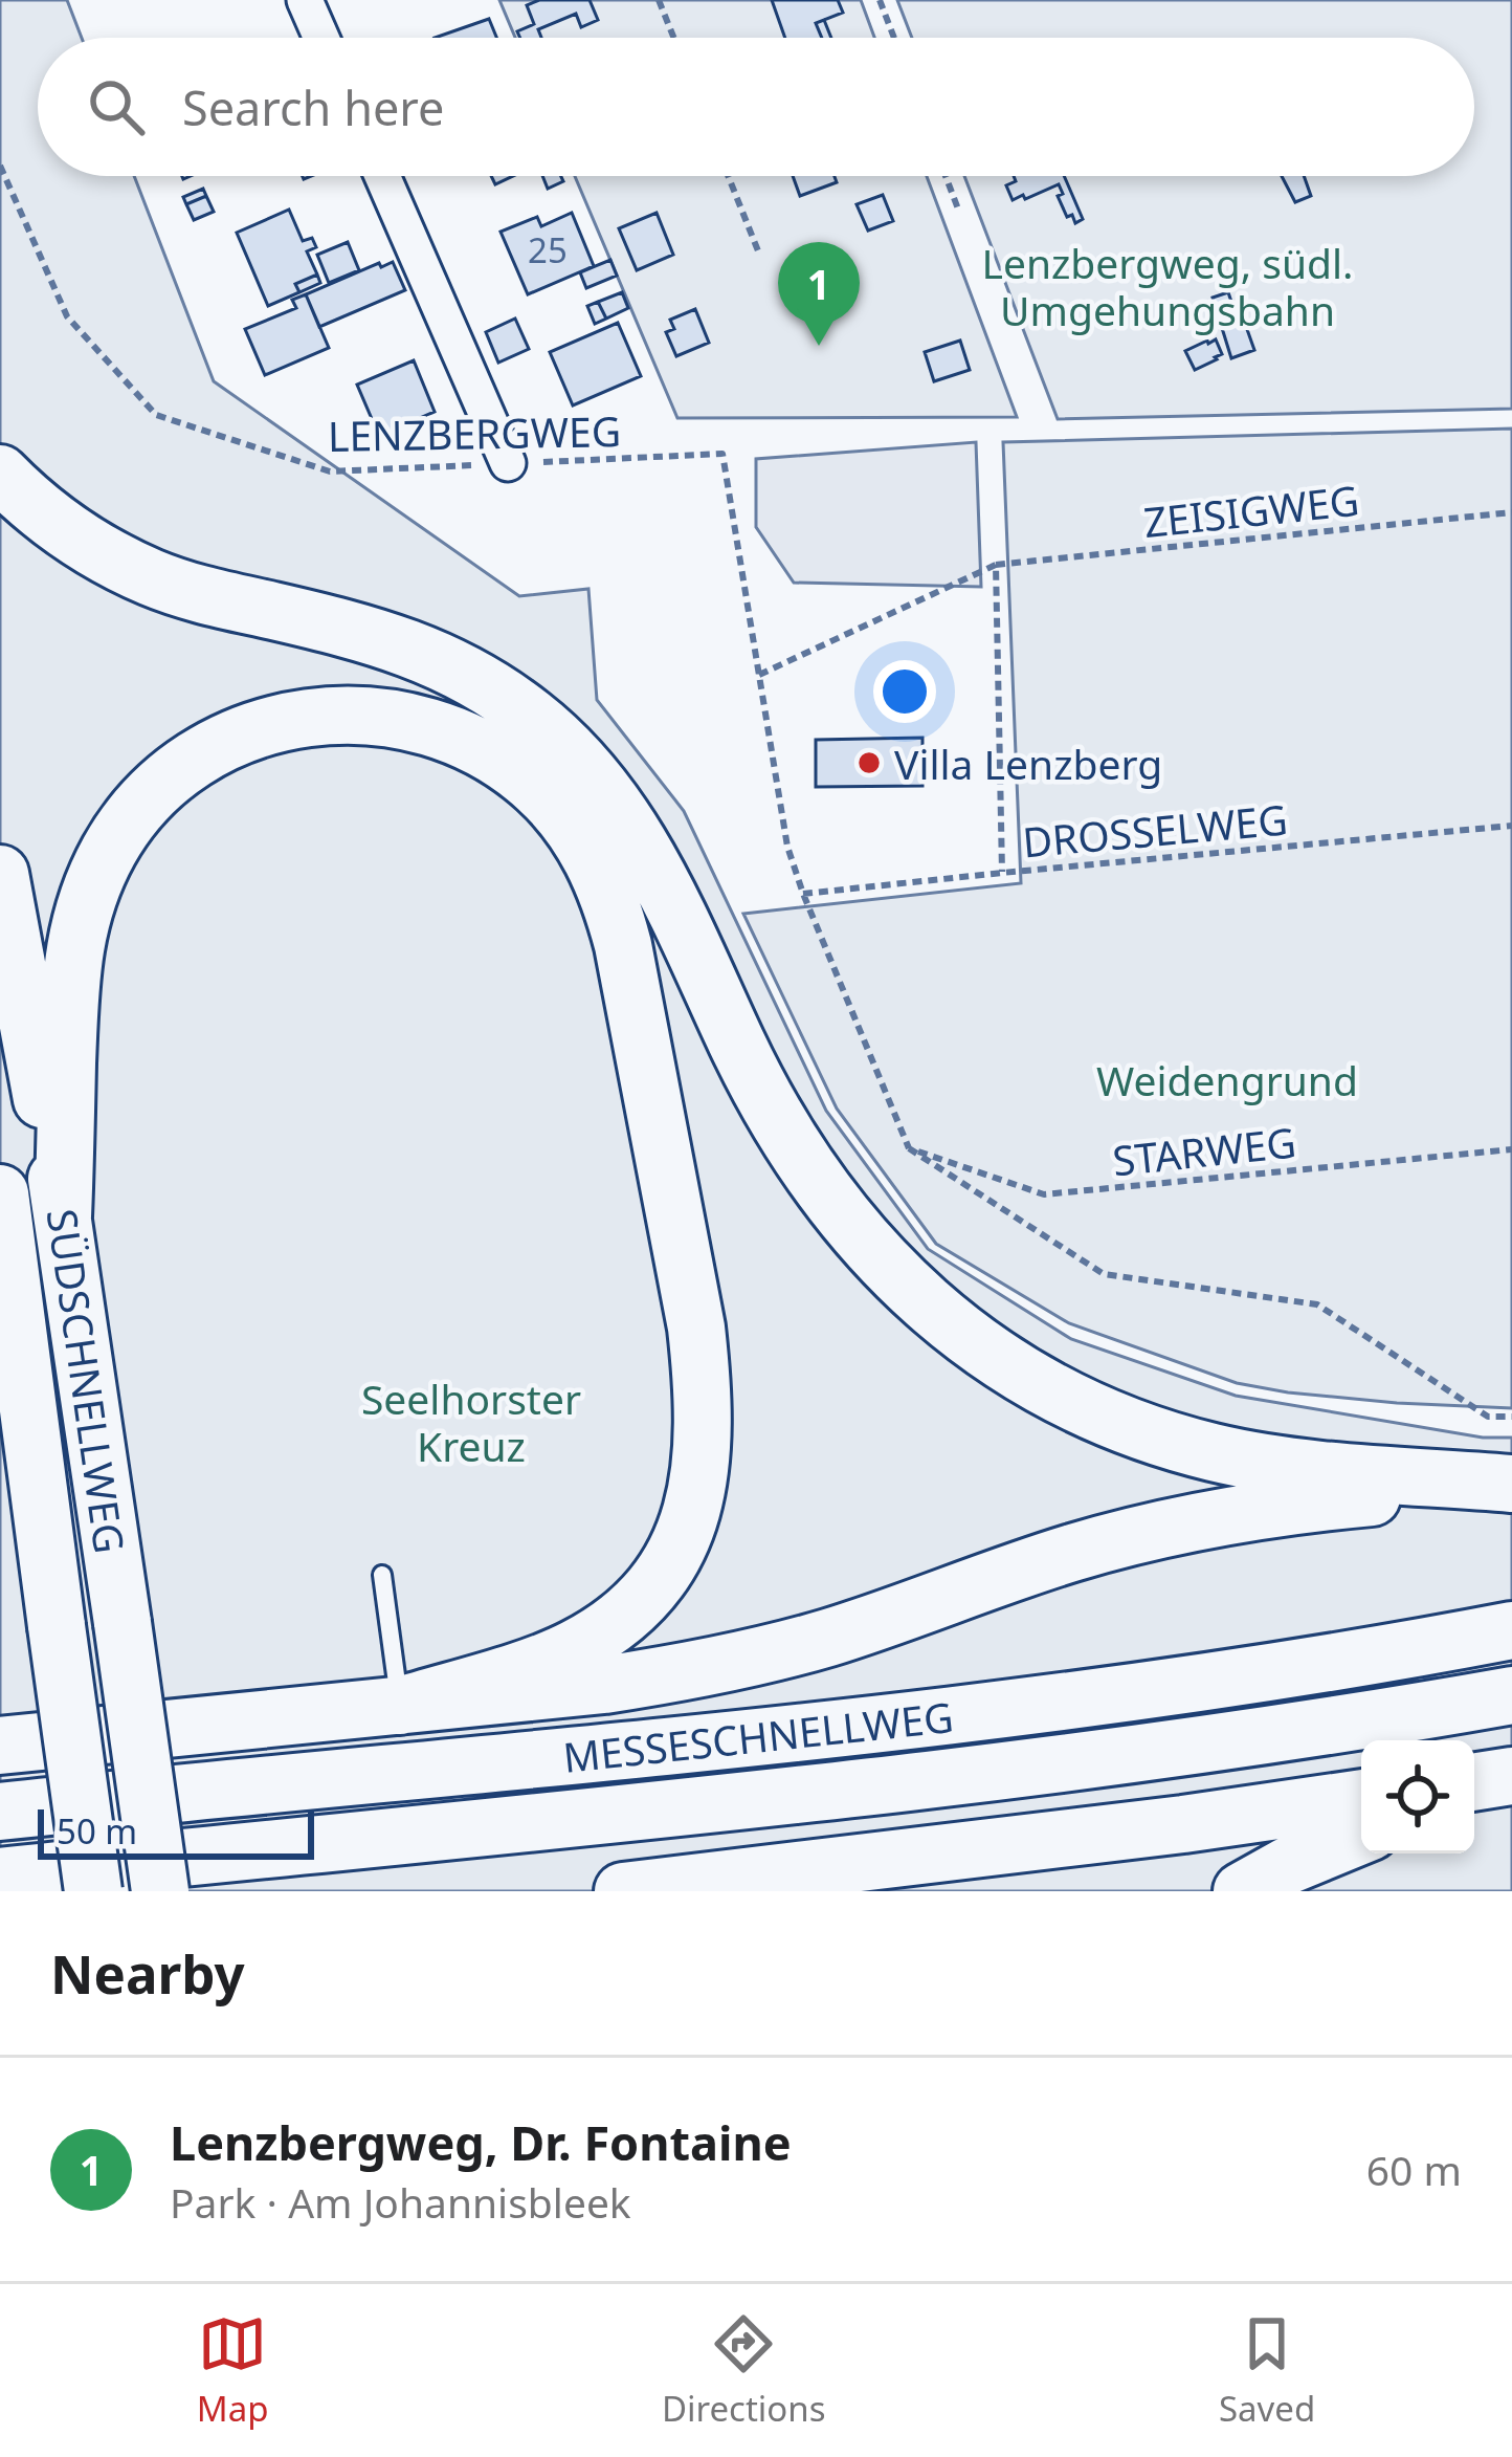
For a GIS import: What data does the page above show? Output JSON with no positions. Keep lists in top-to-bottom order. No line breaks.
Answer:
{"streets":{"highway":["SÜDSCHNELLWEG","MESSESCHNELLWEG"],"path":["LENZBERGWEG","ZEISIGWEG","DROSSELWEG","STARWEG"]},"crossings":[["LENZBERGWEG","ZEISIGWEG"]],"parks":["Lenzbergweg, südl. Umgehungsbahn","Weidengrund","Seelhorster Kreuz"],"places":["Villa Lenzberg"],"house_numbers":["25"],"scale_bar":"50 m","page":{"search":"Search here","pins":"1","scale":"50 m","heading":"Nearby","list":[{"mark":"1","name":"Lenzbergweg, Dr. Fontaine","note":"Park · Am Johannisbleek","value":"60 m"}],"nav":["Map","Directions","Saved"]}}
